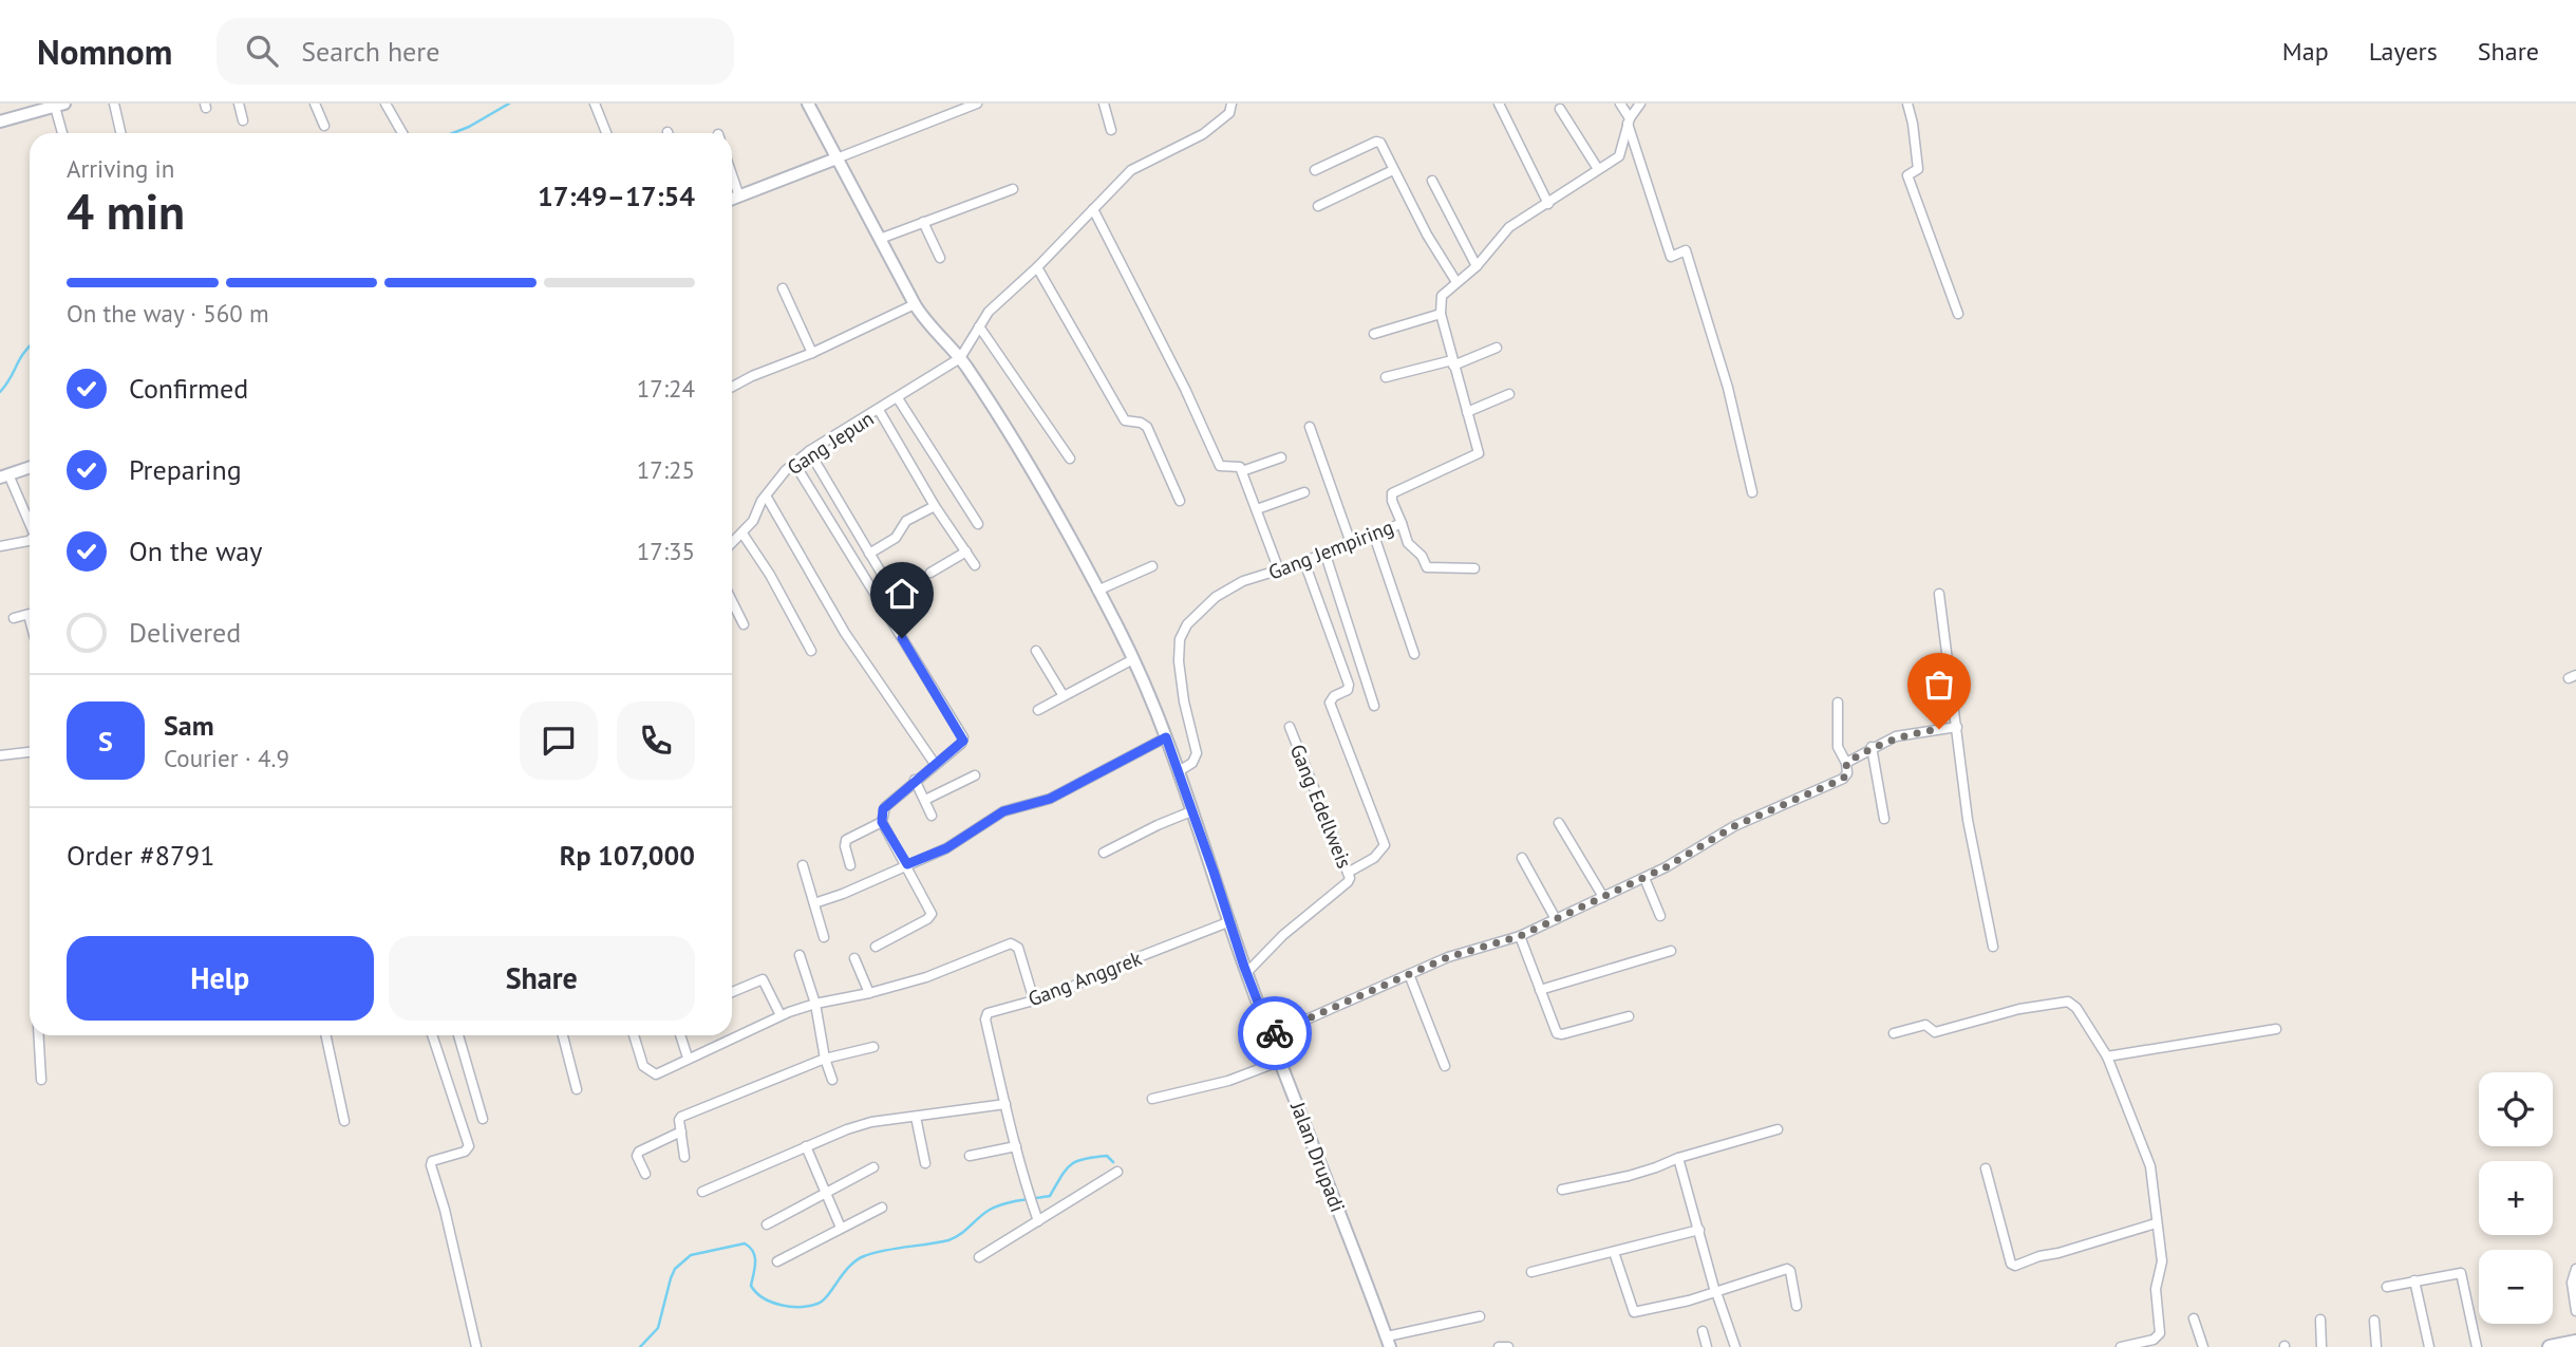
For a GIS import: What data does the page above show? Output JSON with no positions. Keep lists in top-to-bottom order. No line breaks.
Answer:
{"streets":{"street":["Gang Jepun","Gang Jempiring","Gang Edellweis","Gang Anggrek","Jalan Drupadi"]},"crossings":[["Gang Jepun","Jalan Drupadi"],["Gang Jempiring","Jalan Drupadi"],["Gang Edellweis","Jalan Drupadi"],["Gang Anggrek","Jalan Drupadi"]],"page":{"header":"Nomnom","search":"Search here","nav":["Map","Layers","Share"],"heading":["4 min","Arriving in","17:49–17:54"],"panel":["Sam","Courier · 4.9","Order #8791","Rp 107,000"],"bar":"On the way · 560 m","list":[["Confirmed","17:24"],["Preparing","17:25"],["On the way","17:35"],"Delivered"],"round":"S","buttons":["Help","Share"],"map_buttons":["+","−"]}}
